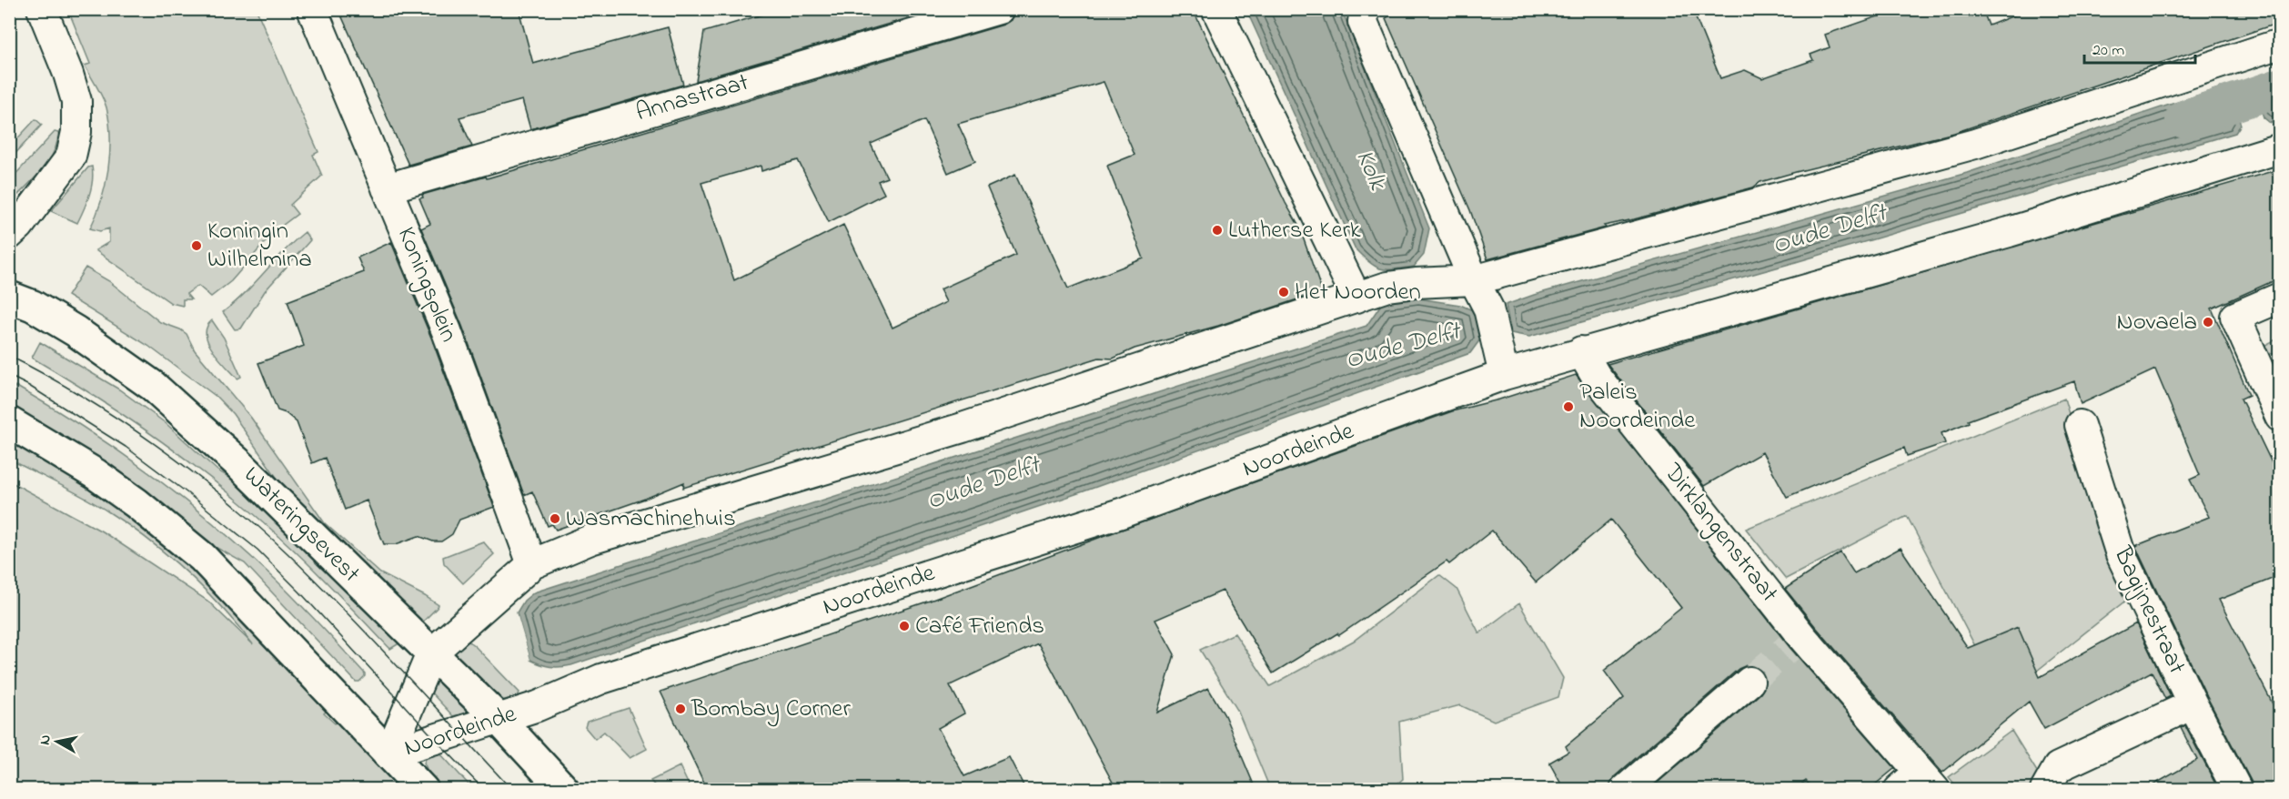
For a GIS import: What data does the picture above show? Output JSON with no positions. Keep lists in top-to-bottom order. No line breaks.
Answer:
{"streets":{"main road":["Wateringsevest"],"street":["Annastraat","Koningsplein","Noordeinde","Dirklangenstraat","Bagijnestraat"]},"crossings":[["Annastraat","Koningsplein"],["Koningsplein","Noordeinde"],["Noordeinde","Wateringsevest"],["Noordeinde","Dirklangenstraat"]],"water":["Kolk","Oude Delft"],"places":["Lutherse Kerk","Koningin Wilhelmina","Het Noorden","Novaela","Paleis Noordeinde","Wasmachinehuis","Café Friends","Bombay Corner"],"scale_bar":"20 m","north":"left"}
